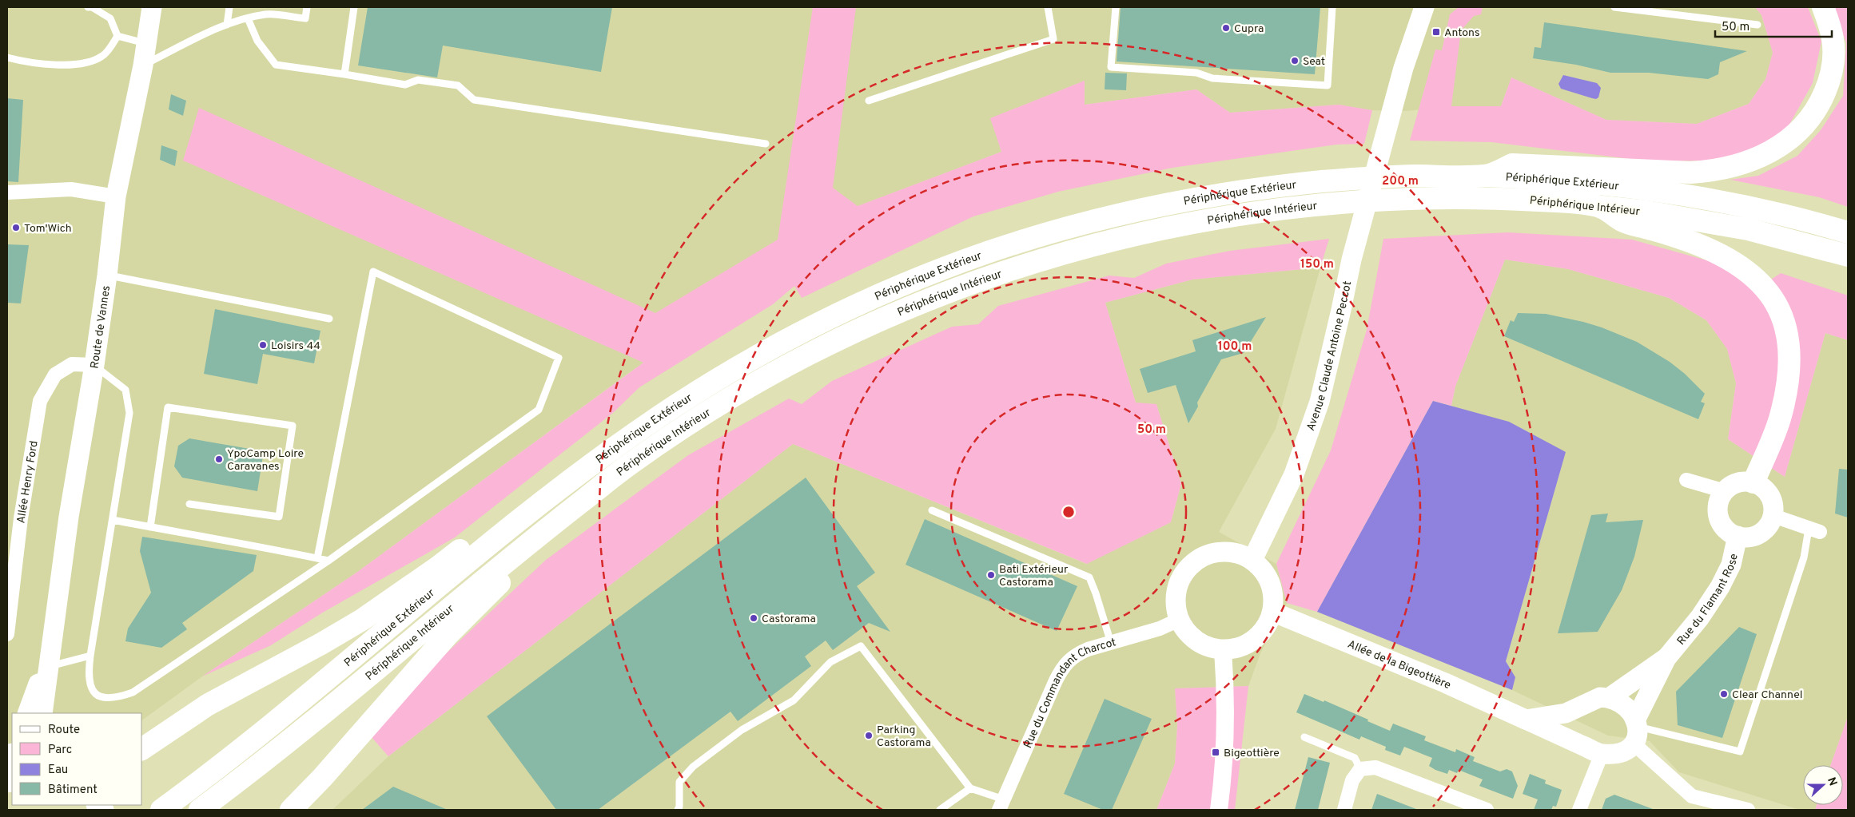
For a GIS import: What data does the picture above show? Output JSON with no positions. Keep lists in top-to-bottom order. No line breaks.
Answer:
{"streets":{"highway":["Périphérique Extérieur","Périphérique Intérieur"],"main road":["Route de Vannes","Avenue Claude Antoine Peccot","Rue du Flamant Rose","Allée de la Bigeottière"],"street":["Allée Henry Ford","Rue du Commandant Charcot"]},"crossings":[["Route de Vannes","Allée Henry Ford"],["Avenue Claude Antoine Peccot","Allée de la Bigeottière"],["Avenue Claude Antoine Peccot","Rue du Commandant Charcot"],["Allée de la Bigeottière","Rue du Commandant Charcot"]],"places":{"other":["Cupra","Seat","Tom'Wich","Loisirs 44","YpoCamp Loire Caravanes","Bati Extérieur Castorama","Castorama","Clear Channel","Parking Castorama"],"transit":["Antons","Bigeottière"]},"legend":["Route","Parc","Eau","Bâtiment"],"scale_bar":"50 m","north":"right","rings":["200 m","150 m","100 m","50 m"]}
